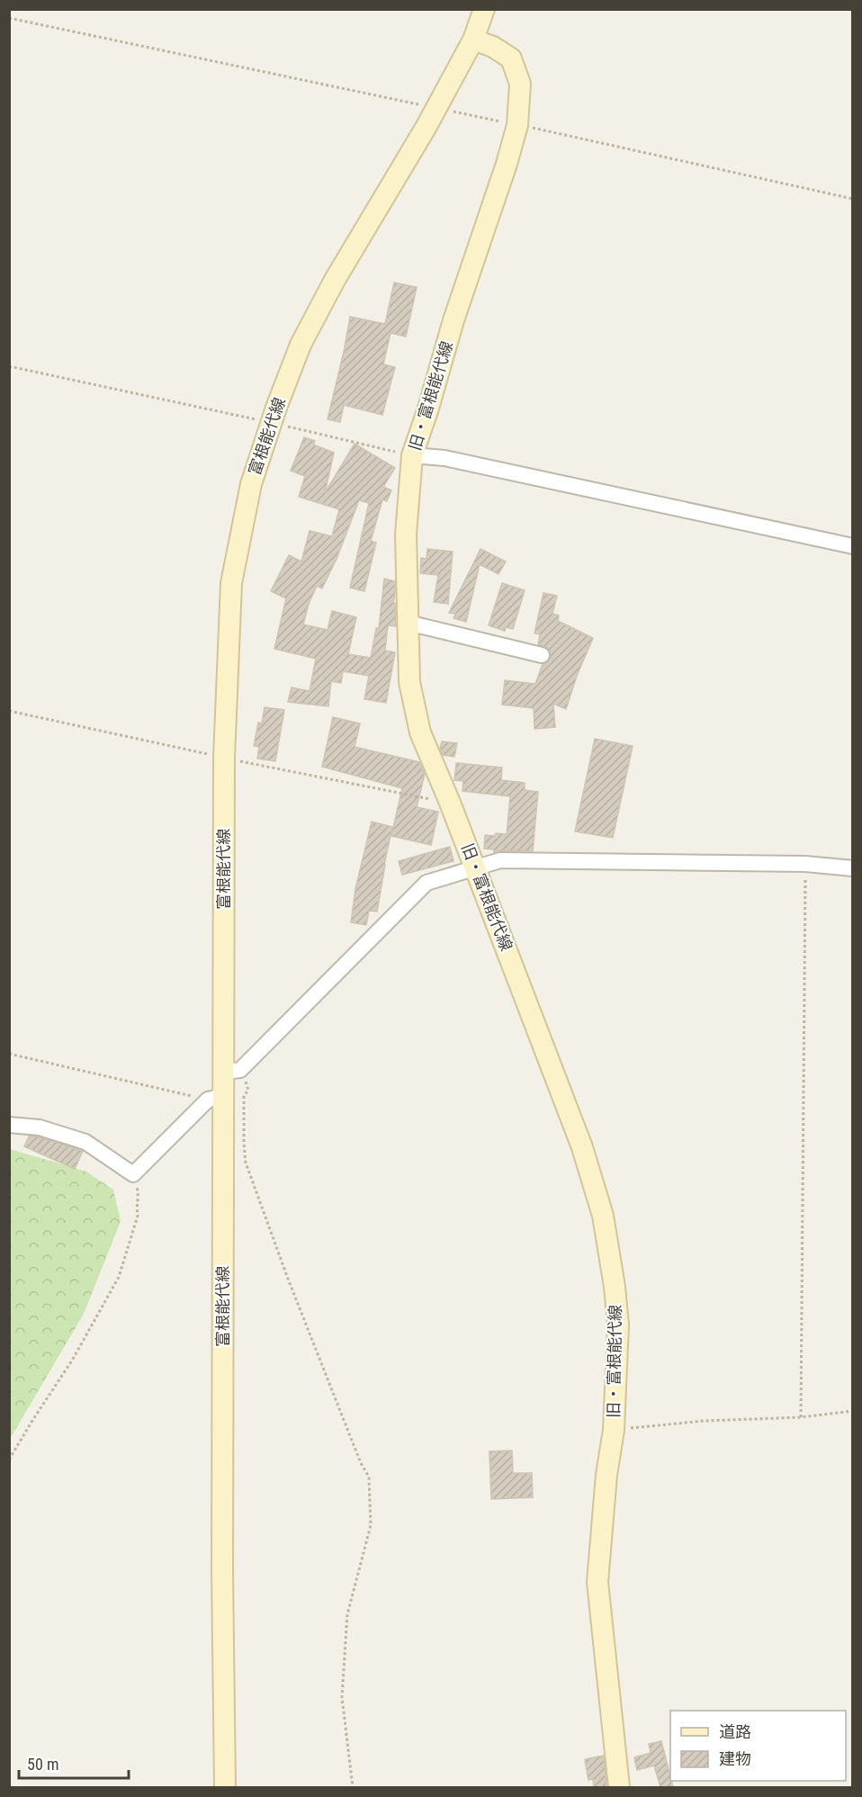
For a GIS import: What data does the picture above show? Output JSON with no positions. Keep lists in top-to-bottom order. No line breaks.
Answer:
{"streets":{"main road":["旧・富根能代線","富根能代線"]},"crossings":[["旧・富根能代線","富根能代線"]],"legend":["道路","建物"],"scale_bar":"50 m"}
